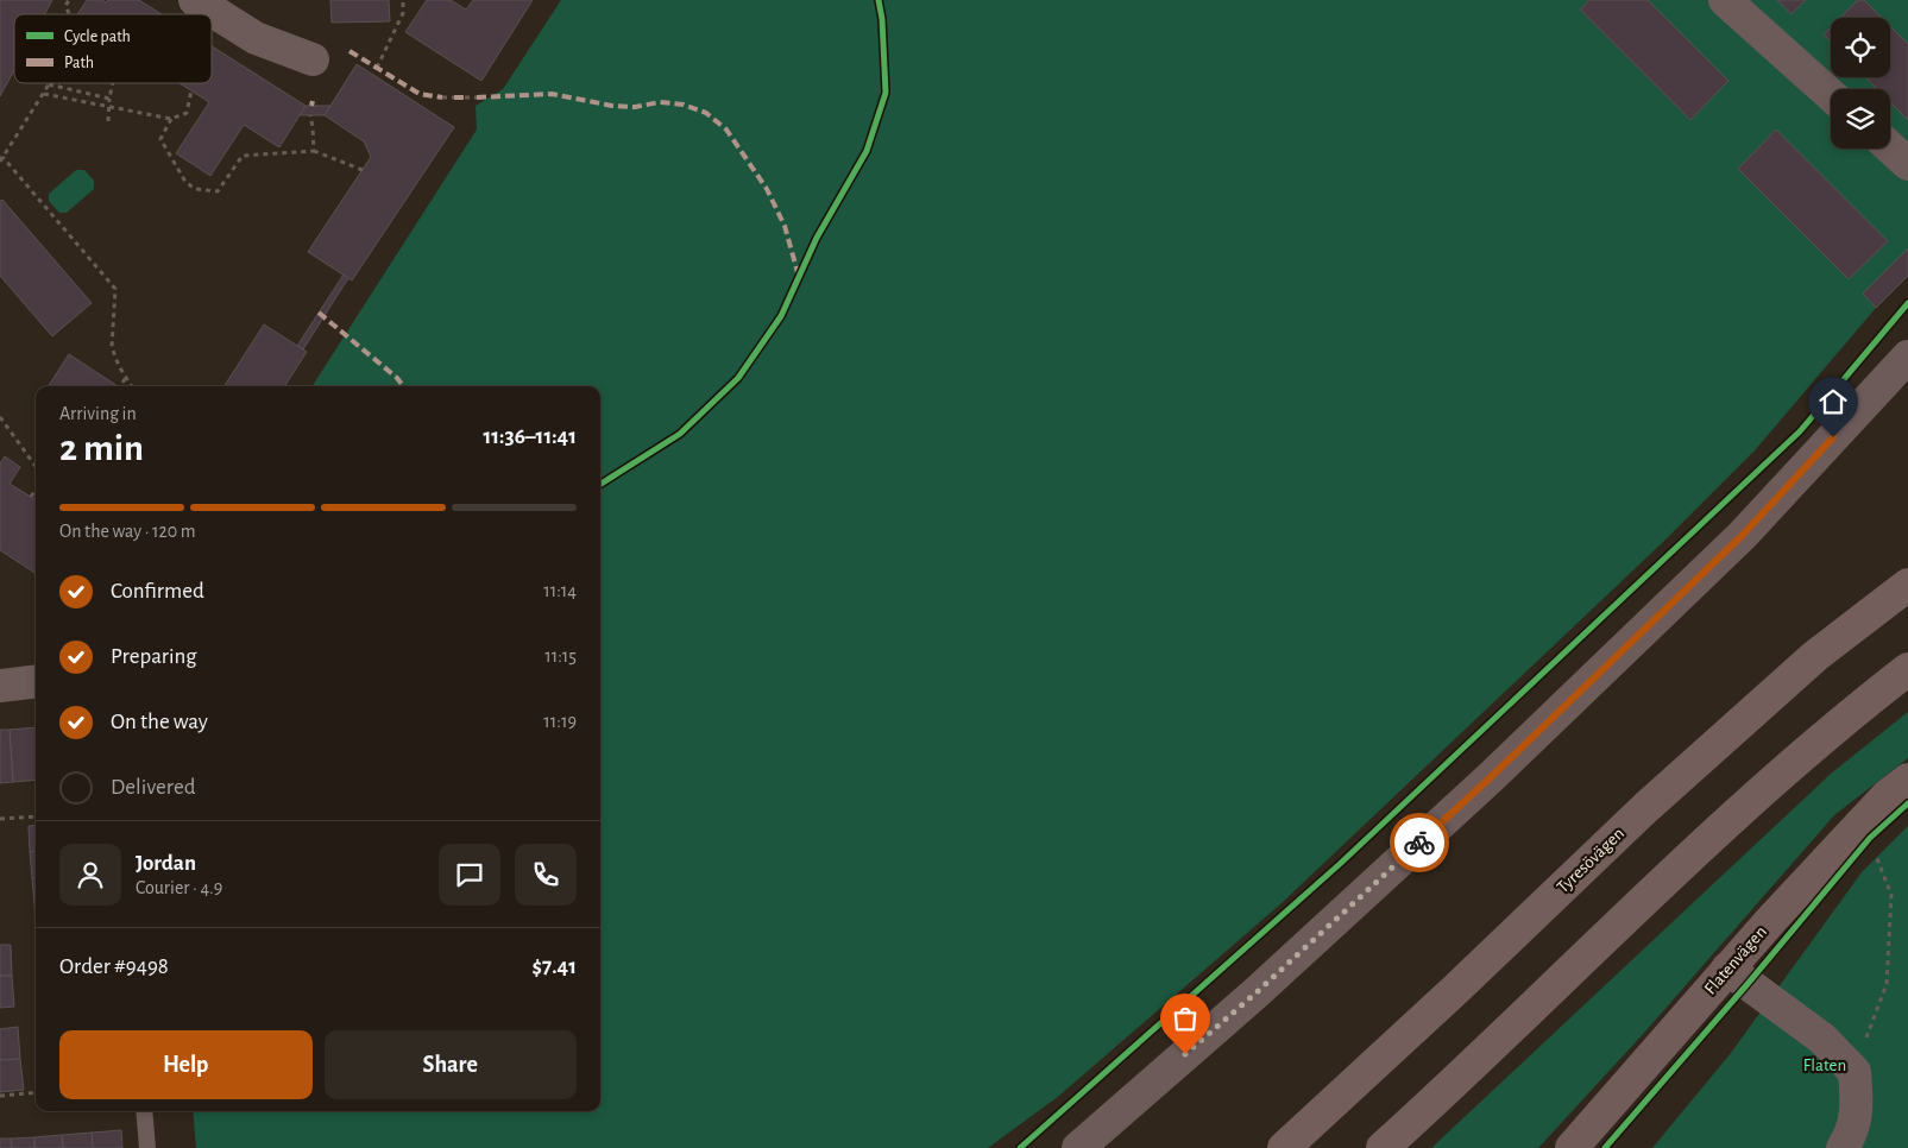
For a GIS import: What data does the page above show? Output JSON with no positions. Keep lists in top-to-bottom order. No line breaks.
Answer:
{"streets":{"highway":["Tyresövägen"],"street":["Flatenvägen"]},"parks":["Flaten"],"legend":["Cycle path","Path"],"page":{"heading":["2 min","Arriving in","11:36–11:41"],"panel":["Jordan","Courier · 4.9","Order #9498","$7.41"],"bar":"On the way · 120 m","list":[["Confirmed","11:14"],["Preparing","11:15"],["On the way","11:19"],"Delivered"],"buttons":["Help","Share"]}}
